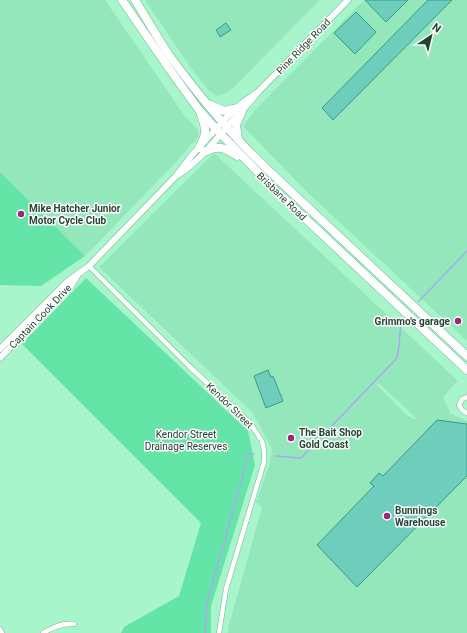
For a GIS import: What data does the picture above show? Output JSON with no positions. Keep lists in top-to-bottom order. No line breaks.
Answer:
{"streets":{"highway":["Brisbane Road"],"street":["Pine Ridge Road","Captain Cook Drive","Kendor Street"]},"crossings":[["Pine Ridge Road","Brisbane Road"],["Pine Ridge Road","Captain Cook Drive"],["Brisbane Road","Captain Cook Drive"],["Captain Cook Drive","Kendor Street"]],"parks":["Kendor Street Drainage Reserves"],"places":["Mike Hatcher Junior Motor Cycle Club","Grimmo's garage","The Bait Shop Gold Coast","Bunnings Warehouse"],"north":"top right"}
